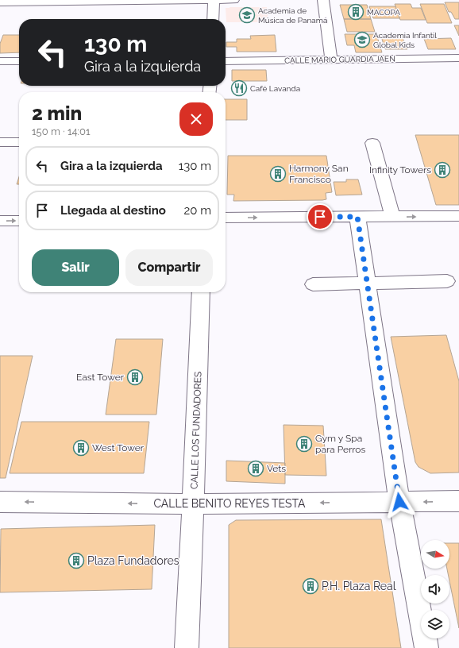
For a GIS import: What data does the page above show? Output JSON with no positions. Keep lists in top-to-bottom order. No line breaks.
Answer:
{"streets":{"street":["CALLE MARIO GUARDIA JAEN","CALLE LOS FUNDADORES","CALLE BENITO REYES TESTA"]},"crossings":[["CALLE LOS FUNDADORES","CALLE BENITO REYES TESTA"]],"one_way":["CALLE BENITO REYES TESTA"],"places":{"building":["MACOPA","Infinity Towers","Harmony San Francisco","East Tower","Gym y Spa para Perros","West Tower","Vets","Plaza Fundadores","P.H. Plaza Real"],"school or university":["Academia de Música de Panamá","Academia Infantil Global Kids"],"restaurant":["Café Lavanda"]},"north":"right","page":{"turn":["130 m","Gira a la izquierda"],"heading":["2 min","150 m · 14:01"],"list":[{"name":"Gira a la izquierda","value":"130 m"},{"name":"Llegada al destino","value":"20 m"}],"buttons":["Salir","Compartir"]}}
